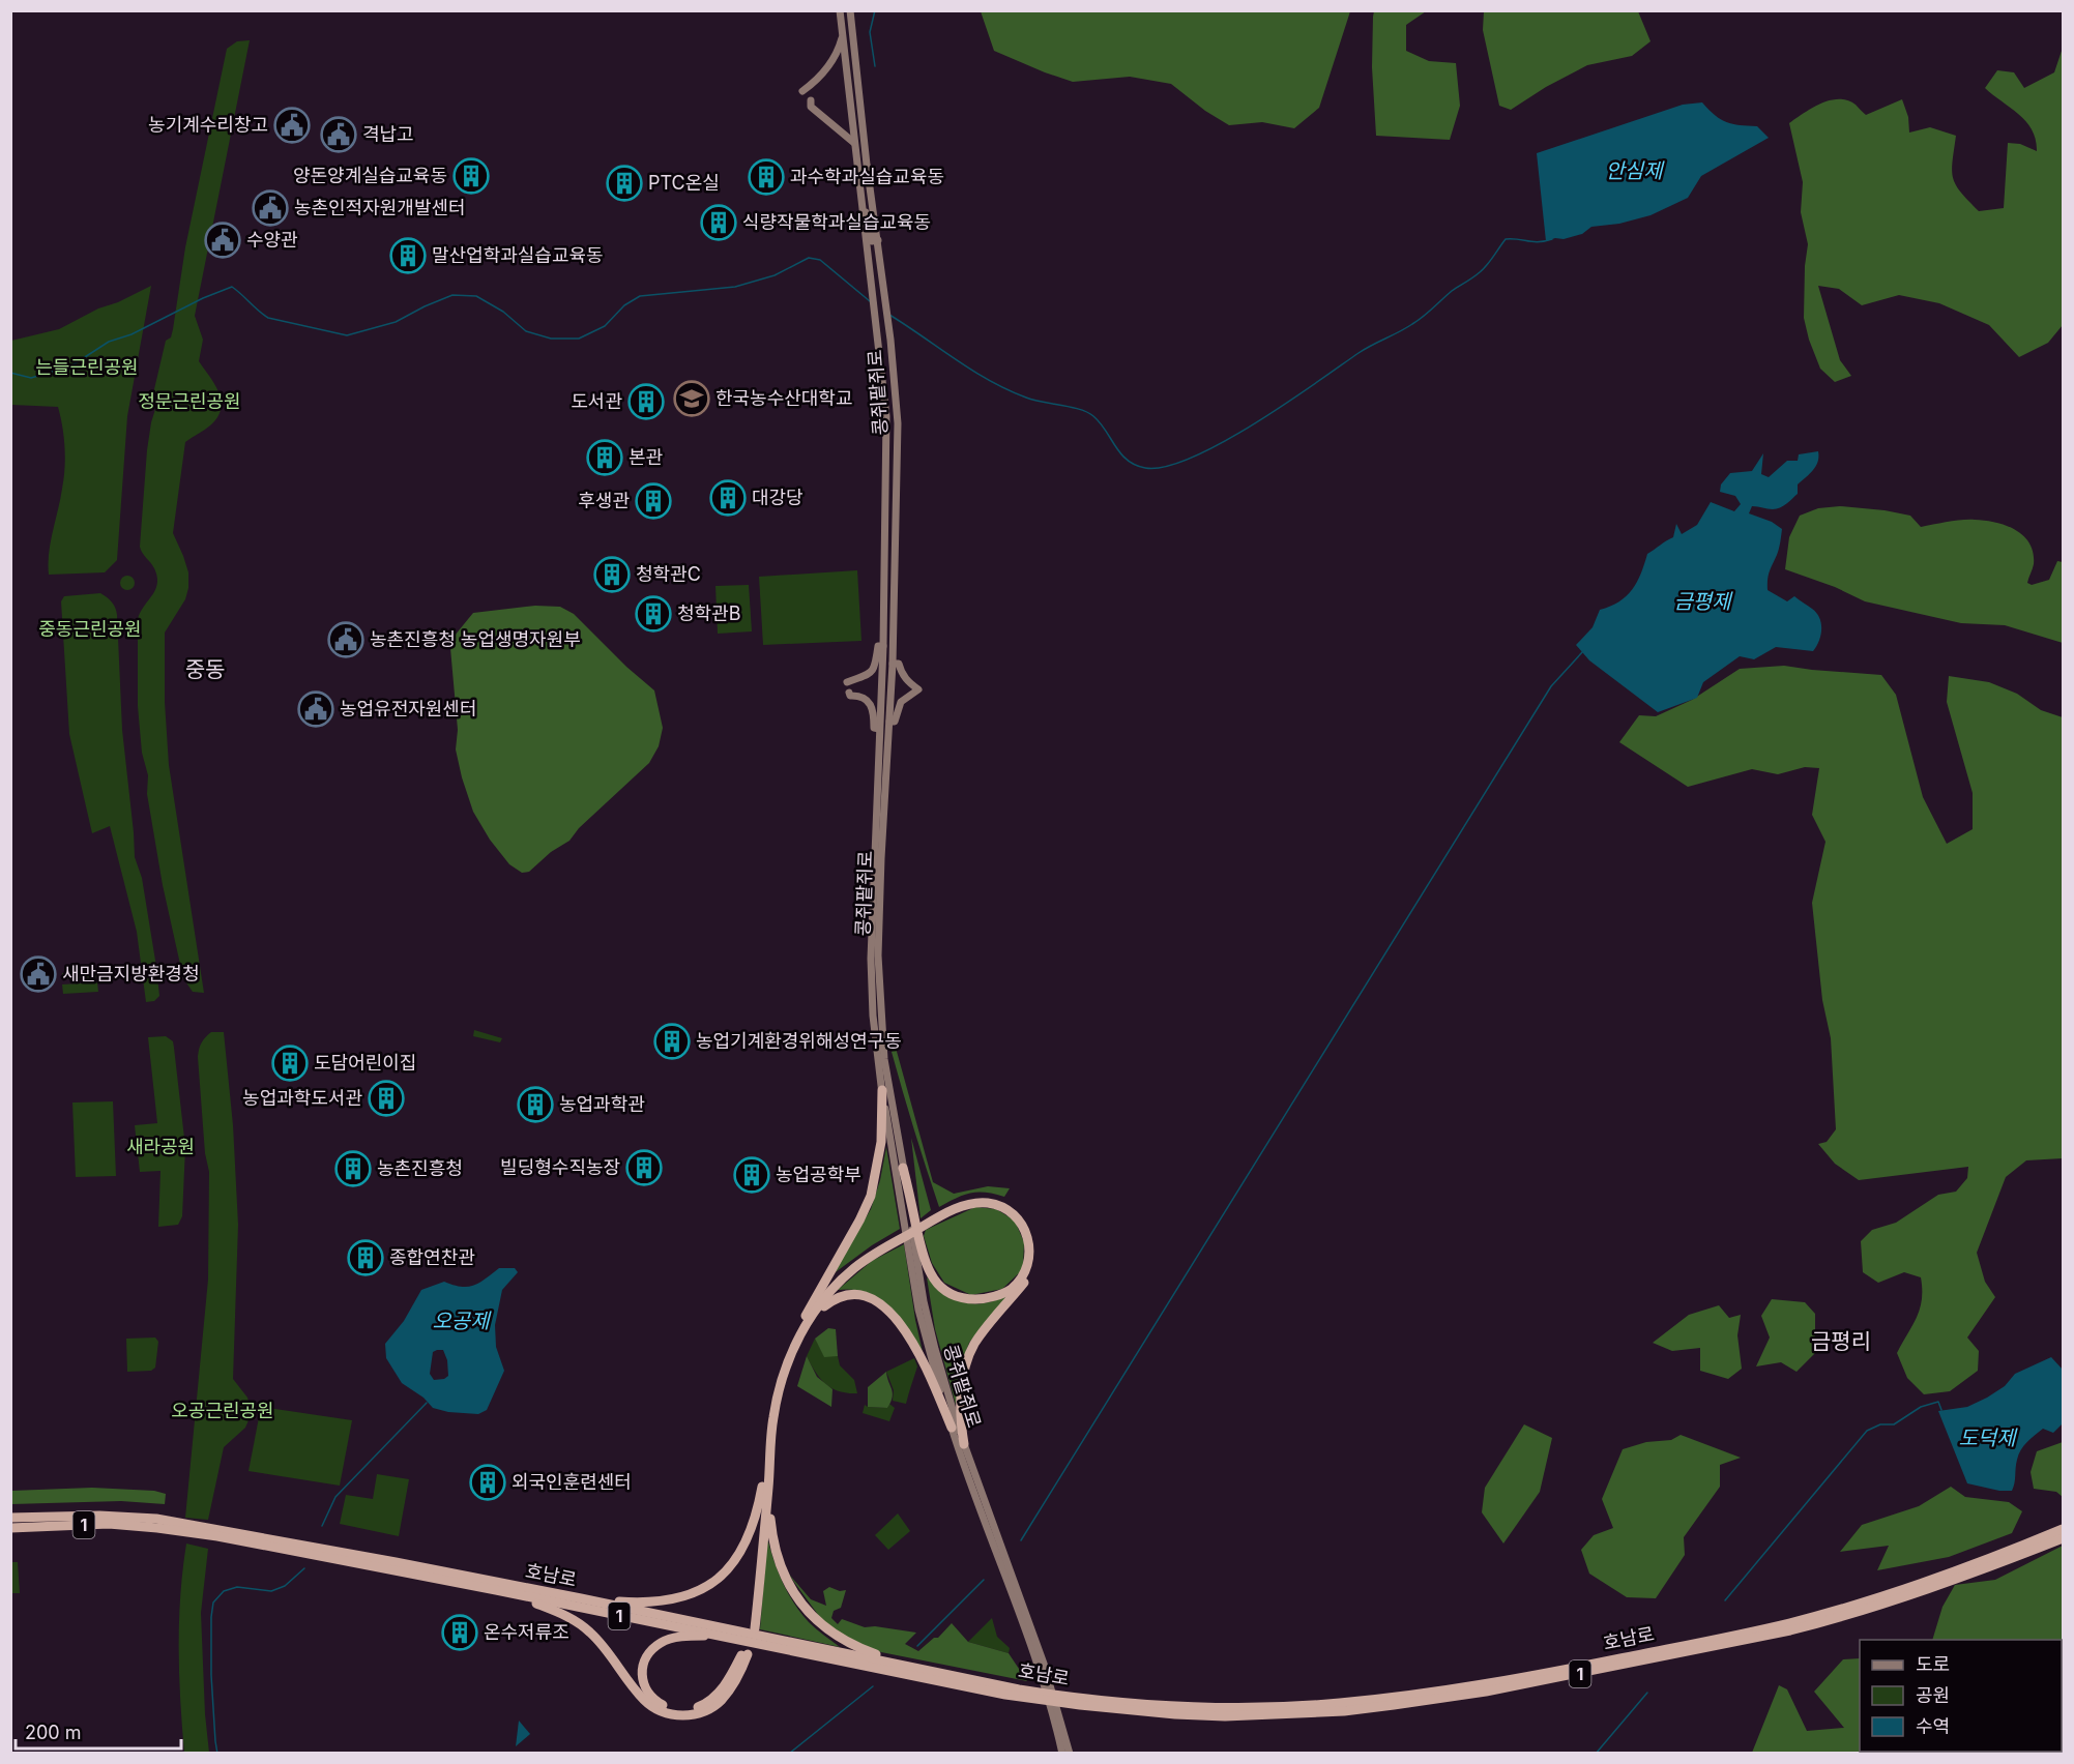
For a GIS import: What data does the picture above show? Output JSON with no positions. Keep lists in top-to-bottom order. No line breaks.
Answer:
{"streets":{"highway":["1","호남로"],"main road":["콩쥐팥쥐로"]},"districts":["중동","금평리"],"water":["안심제","금평제","오공제","도덕제"],"parks":["는들근린공원","정문근린공원","중동근린공원","새라공원","오공근린공원"],"places":{"public building":["농기계수리창고","격납고","농촌인적자원개발센터","수양관","농촌진흥청 농업생명자원부","농업유전자원센터","새만금지방환경청"],"building":["양돈양계실습교육동","과수학과실습교육동","PTC온실","식량작물학과실습교육동","말산업학과실습교육동","도서관","본관","대강당","후생관","청학관C","청학관B","농업기계환경위해성연구동","도담어린이집","농업과학도서관","농업과학관","빌딩형수직농장","농촌진흥청","농업공학부","종합연찬관","외국인훈련센터","온수저류조"],"school or university":["한국농수산대학교"]},"legend":["도로","공원","수역"],"scale_bar":"200 m"}
